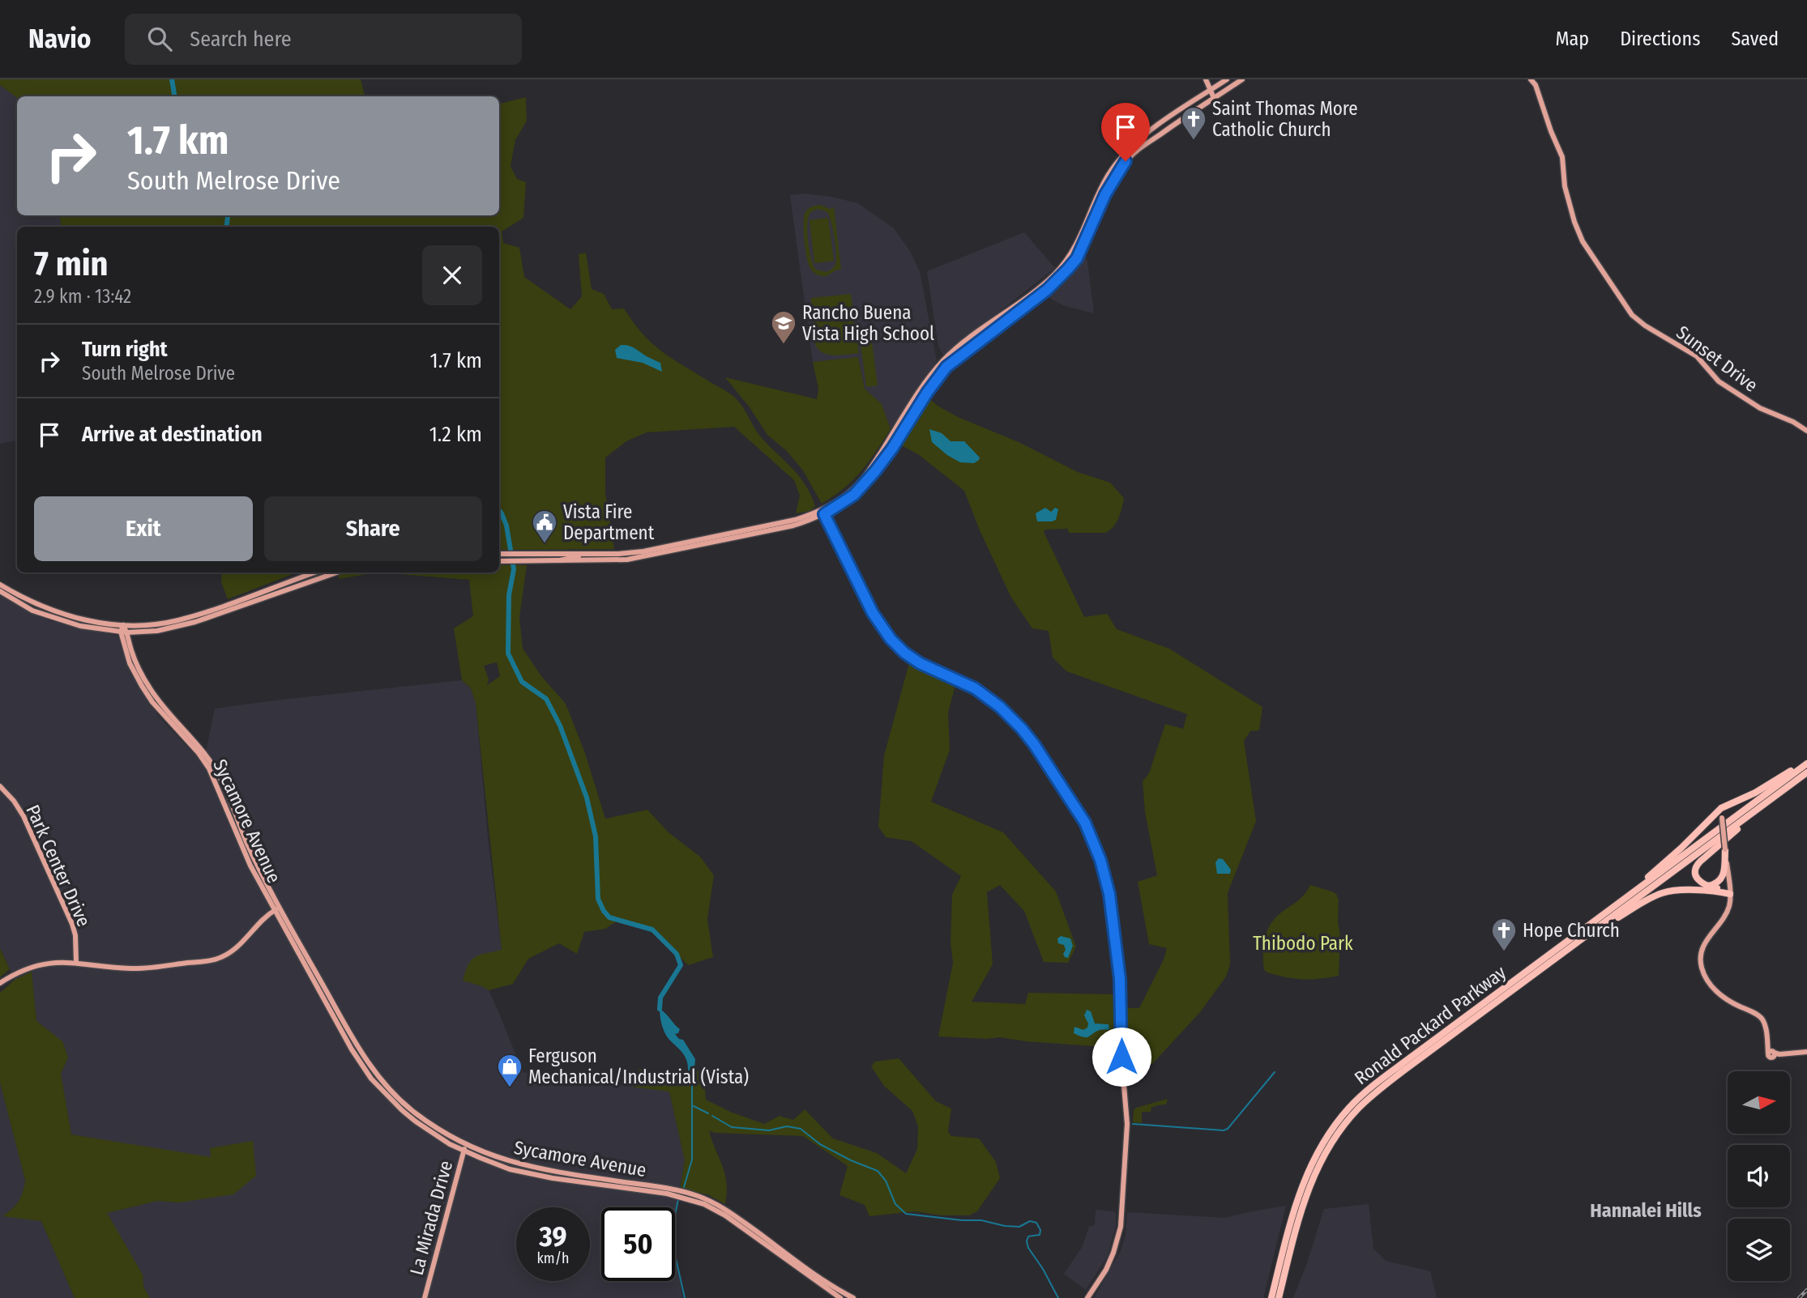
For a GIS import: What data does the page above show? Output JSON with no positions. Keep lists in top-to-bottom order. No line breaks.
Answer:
{"streets":{"highway":["Ronald Packard Parkway"],"main road":["Sunset Drive","Sycamore Avenue","Park Center Drive","La Mirada Drive"]},"crossings":[["Sycamore Avenue","La Mirada Drive"]],"districts":["Hannalei Hills"],"parks":["Thibodo Park"],"places":{"church":["Saint Thomas More Catholic Church","Hope Church"],"school or university":["Rancho Buena Vista High School"],"public building":["Vista Fire Department"],"shop":["Ferguson Mechanical/Industrial (Vista)"]},"north":"right","page":{"header":"Navio","search":"Search here","nav":["Map","Directions","Saved"],"turn":["1.7 km","South Melrose Drive"],"heading":["7 min","2.9 km · 13:42"],"list":[{"name":"Turn right","note":"South Melrose Drive","value":"1.7 km"},{"name":"Arrive at destination","value":"1.2 km"}],"buttons":["Exit","Share"],"speed":"39 km/h","limit":"50"}}
